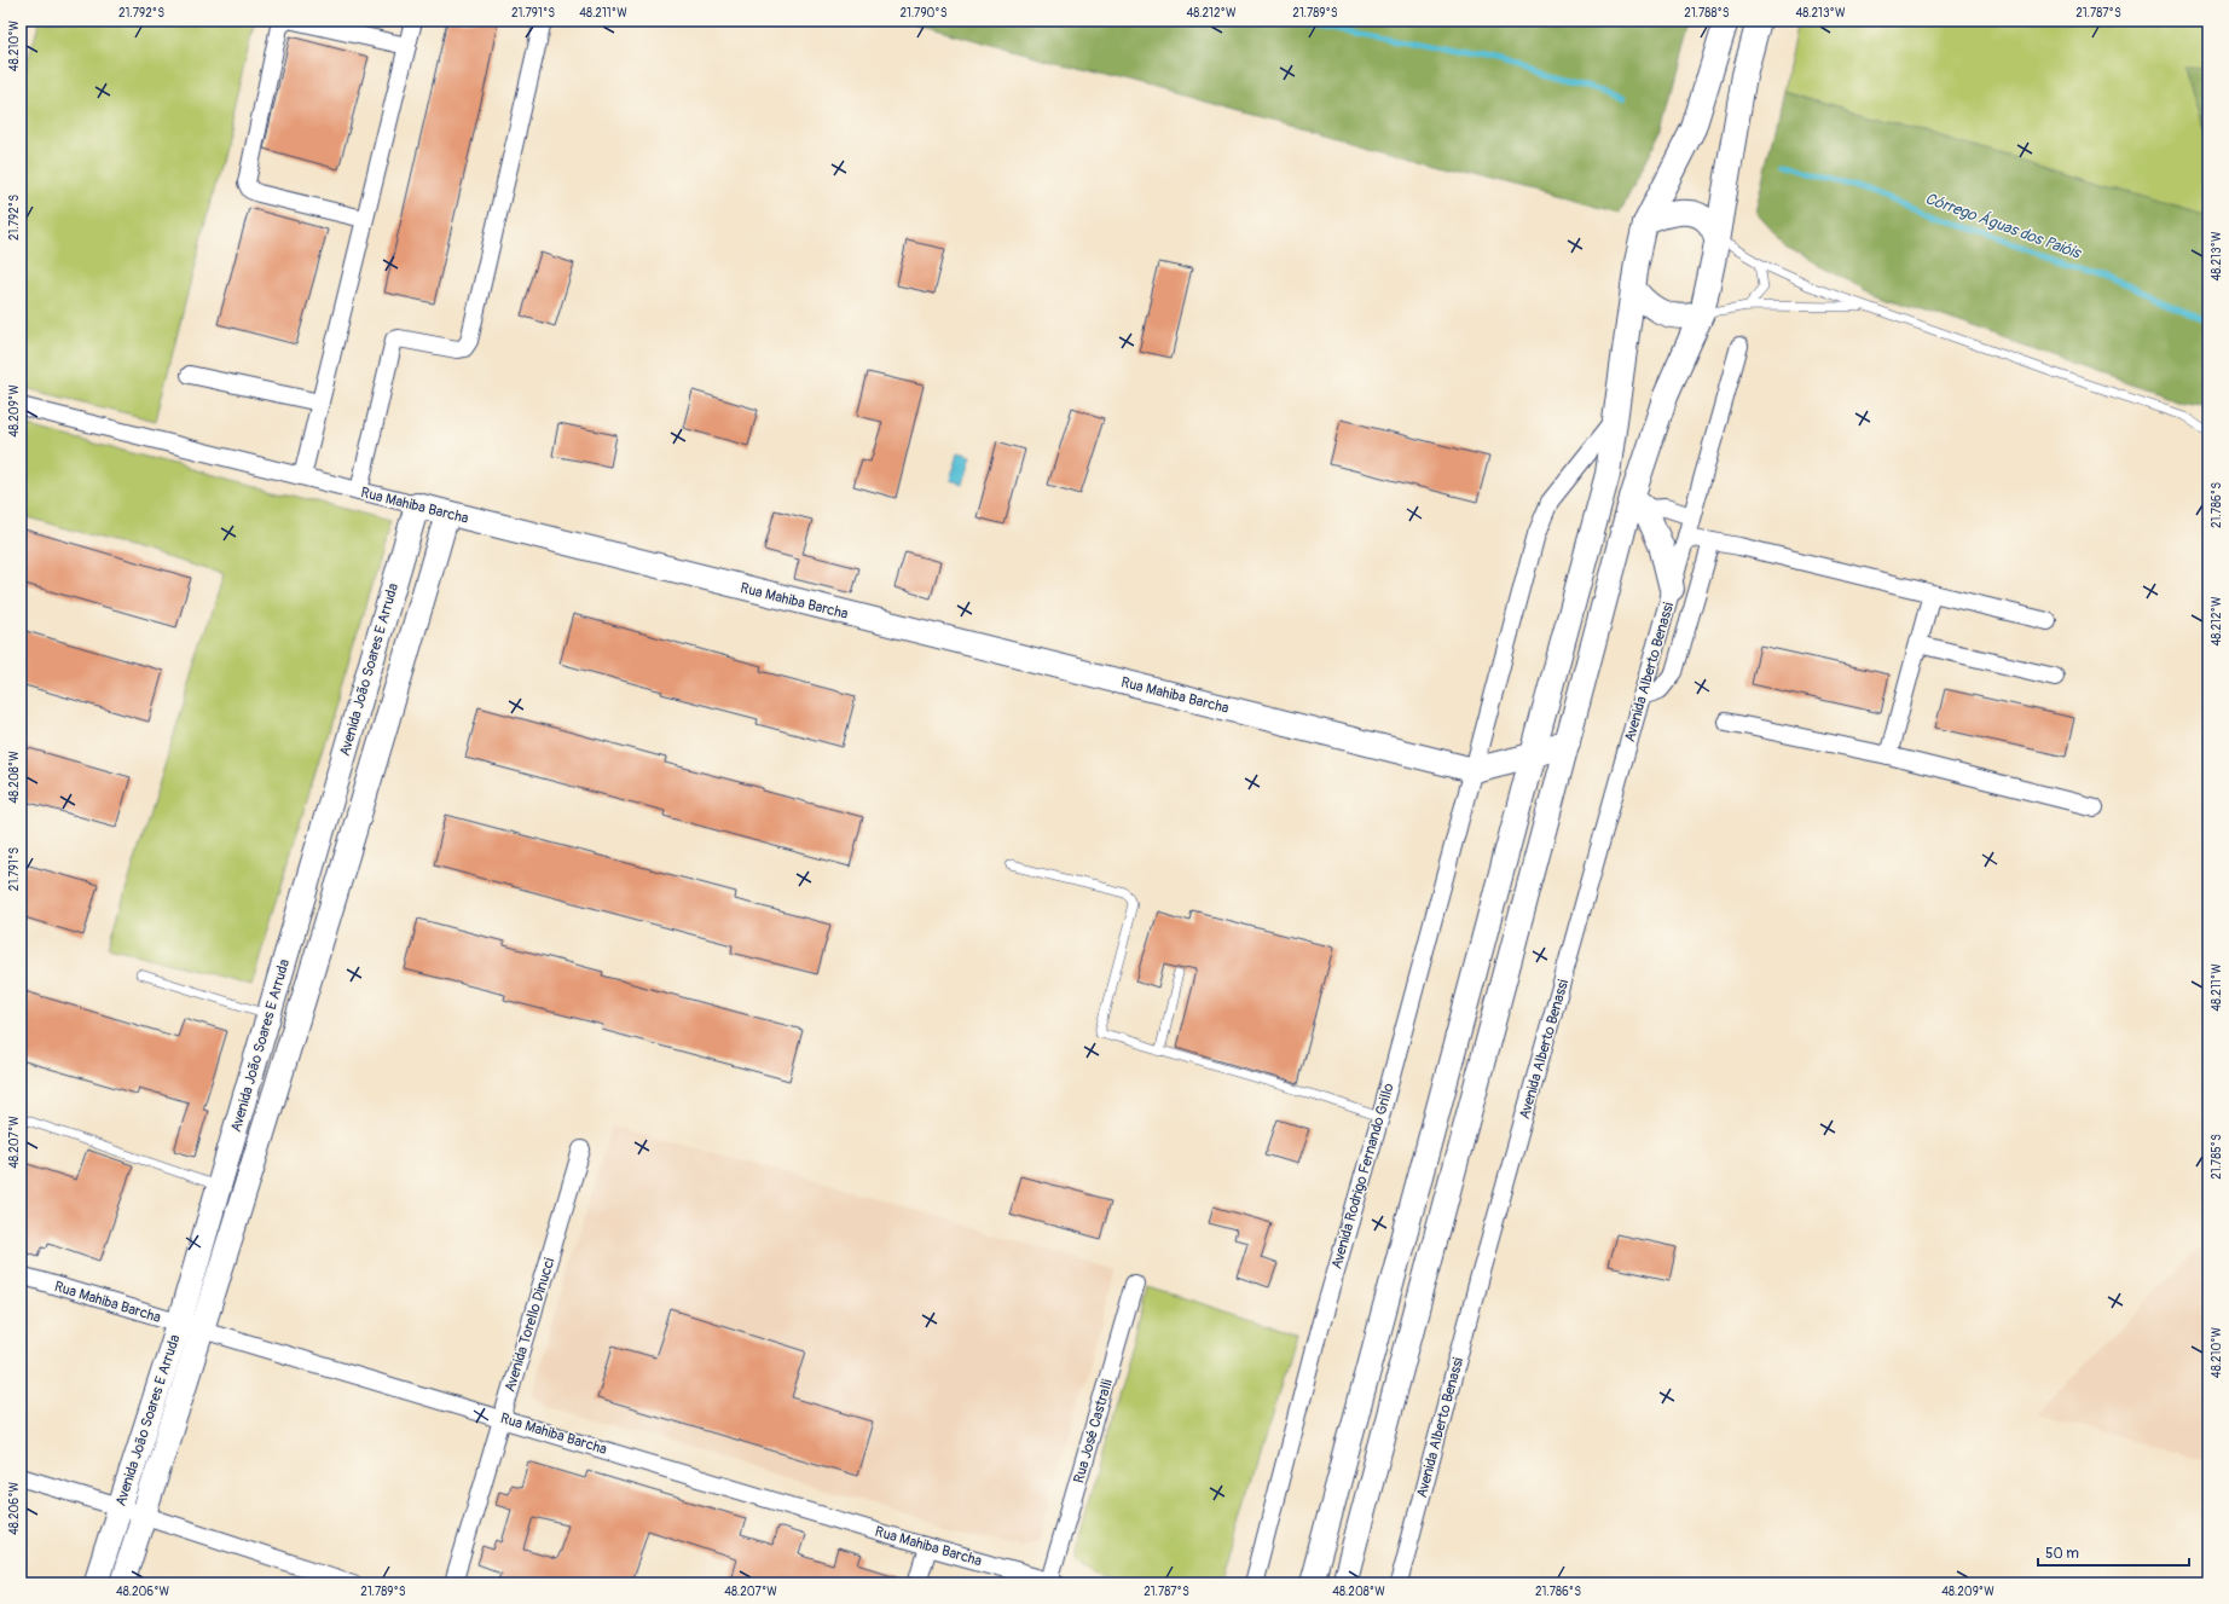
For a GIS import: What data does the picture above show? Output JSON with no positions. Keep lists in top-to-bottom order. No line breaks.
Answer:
{"streets":{"street":["Rua Mahiba Barcha","Avenida João Soares E Arruda","Avenida Alberto Benassi","Avenida Rodrigo Fernando Grillo","Avenida Torello Dinucci","Rua José Castralli"]},"crossings":[["Rua Mahiba Barcha","Avenida João Soares E Arruda"],["Rua Mahiba Barcha","Avenida Rodrigo Fernando Grillo"],["Rua Mahiba Barcha","Avenida Torello Dinucci"],["Rua Mahiba Barcha","Rua José Castralli"]],"water":["Córrego Águas dos Paióis"],"scale_bar":"50 m","coordinates":["21.792°S","21.791°S","48.211°W","21.790°S","48.212°W","21.789°S","21.788°S","48.213°W","21.787°S","48.210°W","48.209°W","21.786°S","48.208°W","48.207°W","21.785°S","48.206°W"]}
